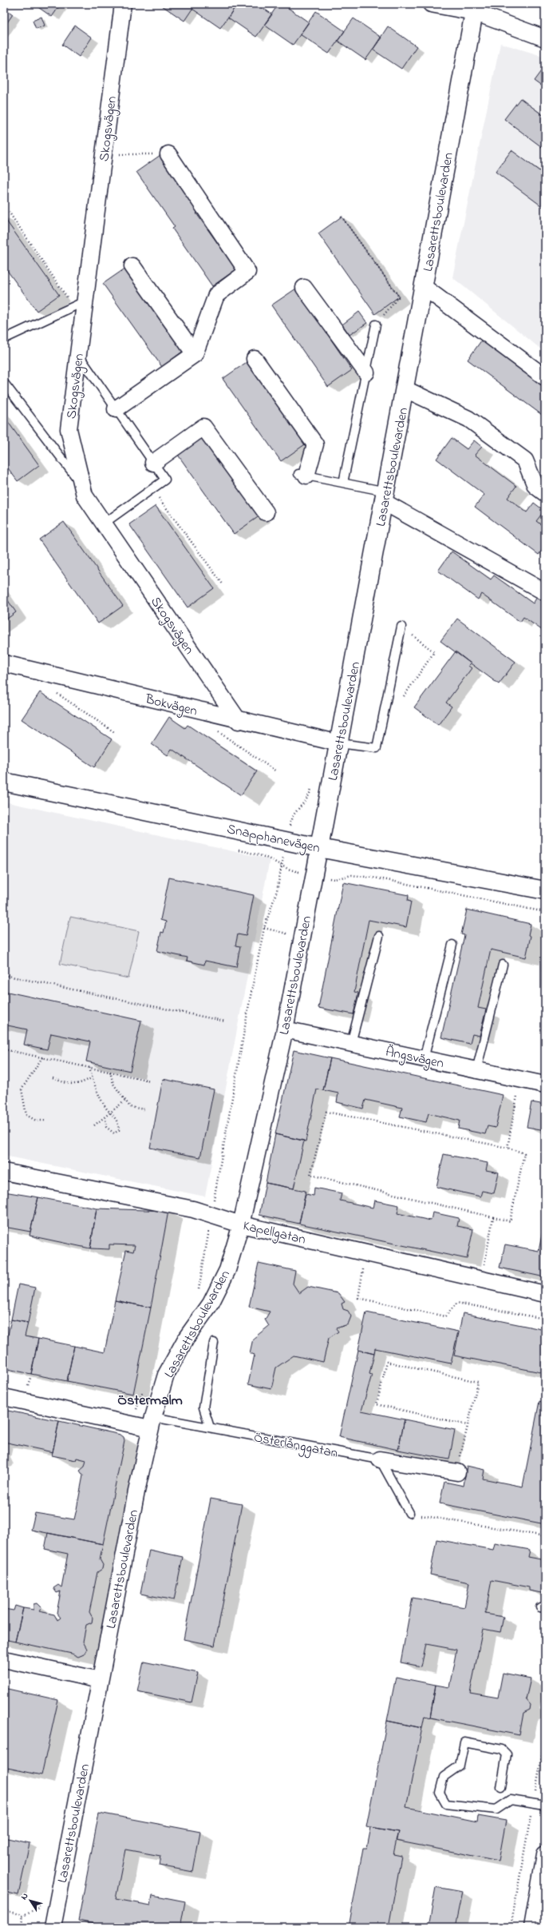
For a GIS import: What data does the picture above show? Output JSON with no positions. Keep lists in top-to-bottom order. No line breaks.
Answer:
{"streets":{"street":["Skogsvägen","Lasarettsboulevarden","Bokvägen","Snapphanevägen","Ängsvägen","Kapellgatan","Österlånggatan"]},"crossings":[["Skogsvägen","Bokvägen"],["Lasarettsboulevarden","Bokvägen"],["Lasarettsboulevarden","Snapphanevägen"],["Lasarettsboulevarden","Ängsvägen"],["Lasarettsboulevarden","Kapellgatan"],["Lasarettsboulevarden","Österlånggatan"]],"districts":["Östermalm"],"north":"top left"}
